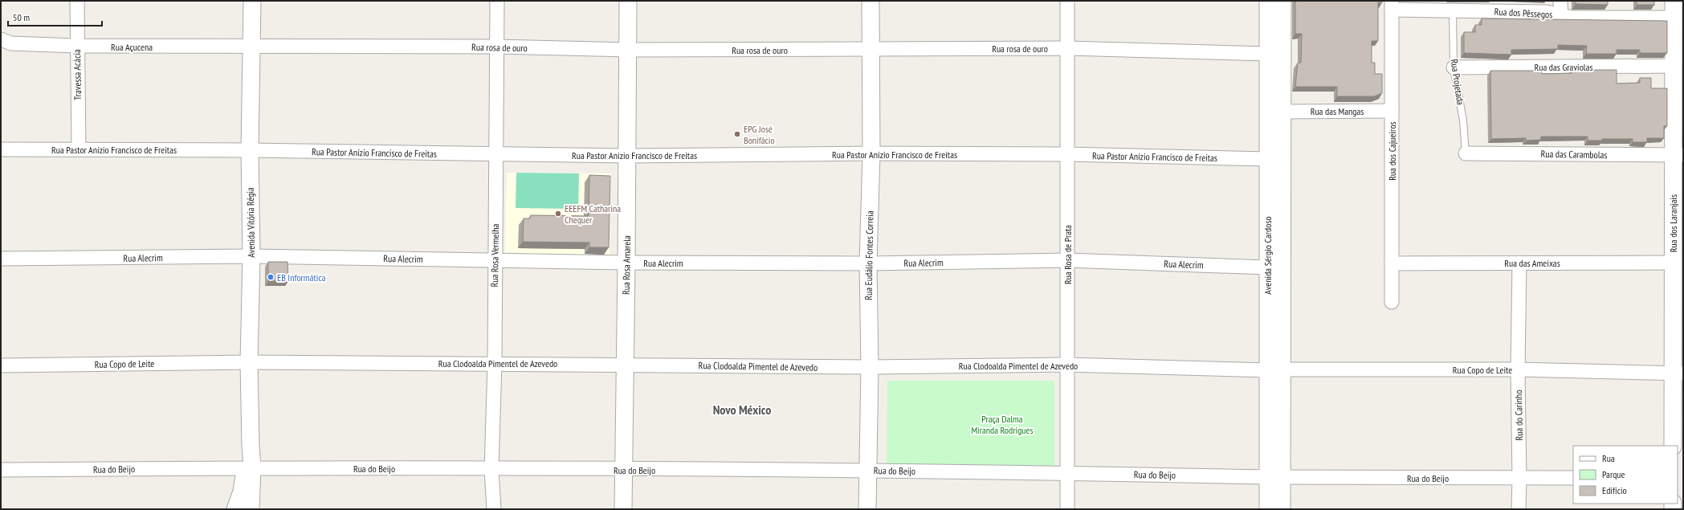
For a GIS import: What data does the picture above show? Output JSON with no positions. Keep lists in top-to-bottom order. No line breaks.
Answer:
{"streets":{"street":["Rua dos Pêssegos","Rua Açucena","Rua rosa de ouro","Rua das Graviolas","Travessa Acácia","Rua das Mangas","Rua Pastor Anízio Francisco de Freitas","Rua dos Cajueiros","Rua das Carambolas","Avenida Vitória Régia","Rua dos Laranjais","Rua Rosa de Prata","Rua Rosa Vermelha","Rua Eudálio Fontes Correia","Avenida Sérgio Cardoso","Rua Alecrim","Rua das Ameixas","Rua Rosa Amarela","Rua Clodoalda Pimentel de Azevedo","Rua Copo de Leite","Rua do Carinho","Rua do Beijo"],"lane":["Rua Projetada"]},"crossings":[["Rua dos Pêssegos","Rua Projetada"],["Rua dos Pêssegos","Rua dos Cajueiros"],["Rua dos Pêssegos","Rua dos Laranjais"],["Rua Açucena","Rua rosa de ouro"],["Rua Açucena","Travessa Acácia"],["Rua Açucena","Avenida Vitória Régia"],["Rua rosa de ouro","Avenida Vitória Régia"],["Rua rosa de ouro","Rua Rosa de Prata"],["Rua rosa de ouro","Rua Rosa Vermelha"],["Rua rosa de ouro","Rua Eudálio Fontes Correia"],["Rua rosa de ouro","Avenida Sérgio Cardoso"],["Rua rosa de ouro","Rua Rosa Amarela"],["Rua das Graviolas","Rua Projetada"],["Rua das Graviolas","Rua dos Laranjais"],["Travessa Acácia","Rua Pastor Anízio Francisco de Freitas"],["Rua Projetada","Rua das Carambolas"],["Rua das Mangas","Rua dos Cajueiros"],["Rua das Mangas","Avenida Sérgio Cardoso"],["Rua Pastor Anízio Francisco de Freitas","Avenida Vitória Régia"],["Rua Pastor Anízio Francisco de Freitas","Rua Rosa de Prata"],["Rua Pastor Anízio Francisco de Freitas","Rua Rosa Vermelha"],["Rua Pastor Anízio Francisco de Freitas","Rua Eudálio Fontes Correia"],["Rua Pastor Anízio Francisco de Freitas","Avenida Sérgio Cardoso"],["Rua Pastor Anízio Francisco de Freitas","Rua Rosa Amarela"],["Rua dos Cajueiros","Rua das Ameixas"],["Rua das Carambolas","Rua dos Laranjais"],["Avenida Vitória Régia","Rua Alecrim"],["Avenida Vitória Régia","Rua Clodoalda Pimentel de Azevedo"],["Avenida Vitória Régia","Rua Copo de Leite"],["Avenida Vitória Régia","Rua do Beijo"],["Rua dos Laranjais","Rua das Ameixas"],["Rua dos Laranjais","Rua Copo de Leite"],["Rua Rosa de Prata","Rua Alecrim"],["Rua Rosa de Prata","Rua Clodoalda Pimentel de Azevedo"],["Rua Rosa de Prata","Rua do Beijo"],["Rua Rosa Vermelha","Rua Alecrim"],["Rua Rosa Vermelha","Rua Clodoalda Pimentel de Azevedo"],["Rua Rosa Vermelha","Rua do Beijo"],["Rua Eudálio Fontes Correia","Rua Alecrim"],["Rua Eudálio Fontes Correia","Rua Clodoalda Pimentel de Azevedo"],["Rua Eudálio Fontes Correia","Rua do Beijo"],["Avenida Sérgio Cardoso","Rua Alecrim"],["Avenida Sérgio Cardoso","Rua Clodoalda Pimentel de Azevedo"],["Avenida Sérgio Cardoso","Rua Copo de Leite"],["Avenida Sérgio Cardoso","Rua do Beijo"],["Rua Alecrim","Rua Rosa Amarela"],["Rua das Ameixas","Rua do Carinho"],["Rua Rosa Amarela","Rua Clodoalda Pimentel de Azevedo"],["Rua Rosa Amarela","Rua do Beijo"],["Rua Clodoalda Pimentel de Azevedo","Rua Copo de Leite"],["Rua Copo de Leite","Rua do Carinho"],["Rua do Carinho","Rua do Beijo"]],"districts":["Novo México"],"parks":["Praça Dalma Miranda Rodrigues"],"places":["EPG José Bonifácio","EEEFM Catharina Chequer","EB Informática"],"legend":["Rua","Parque","Edifício"],"scale_bar":"50 m"}
